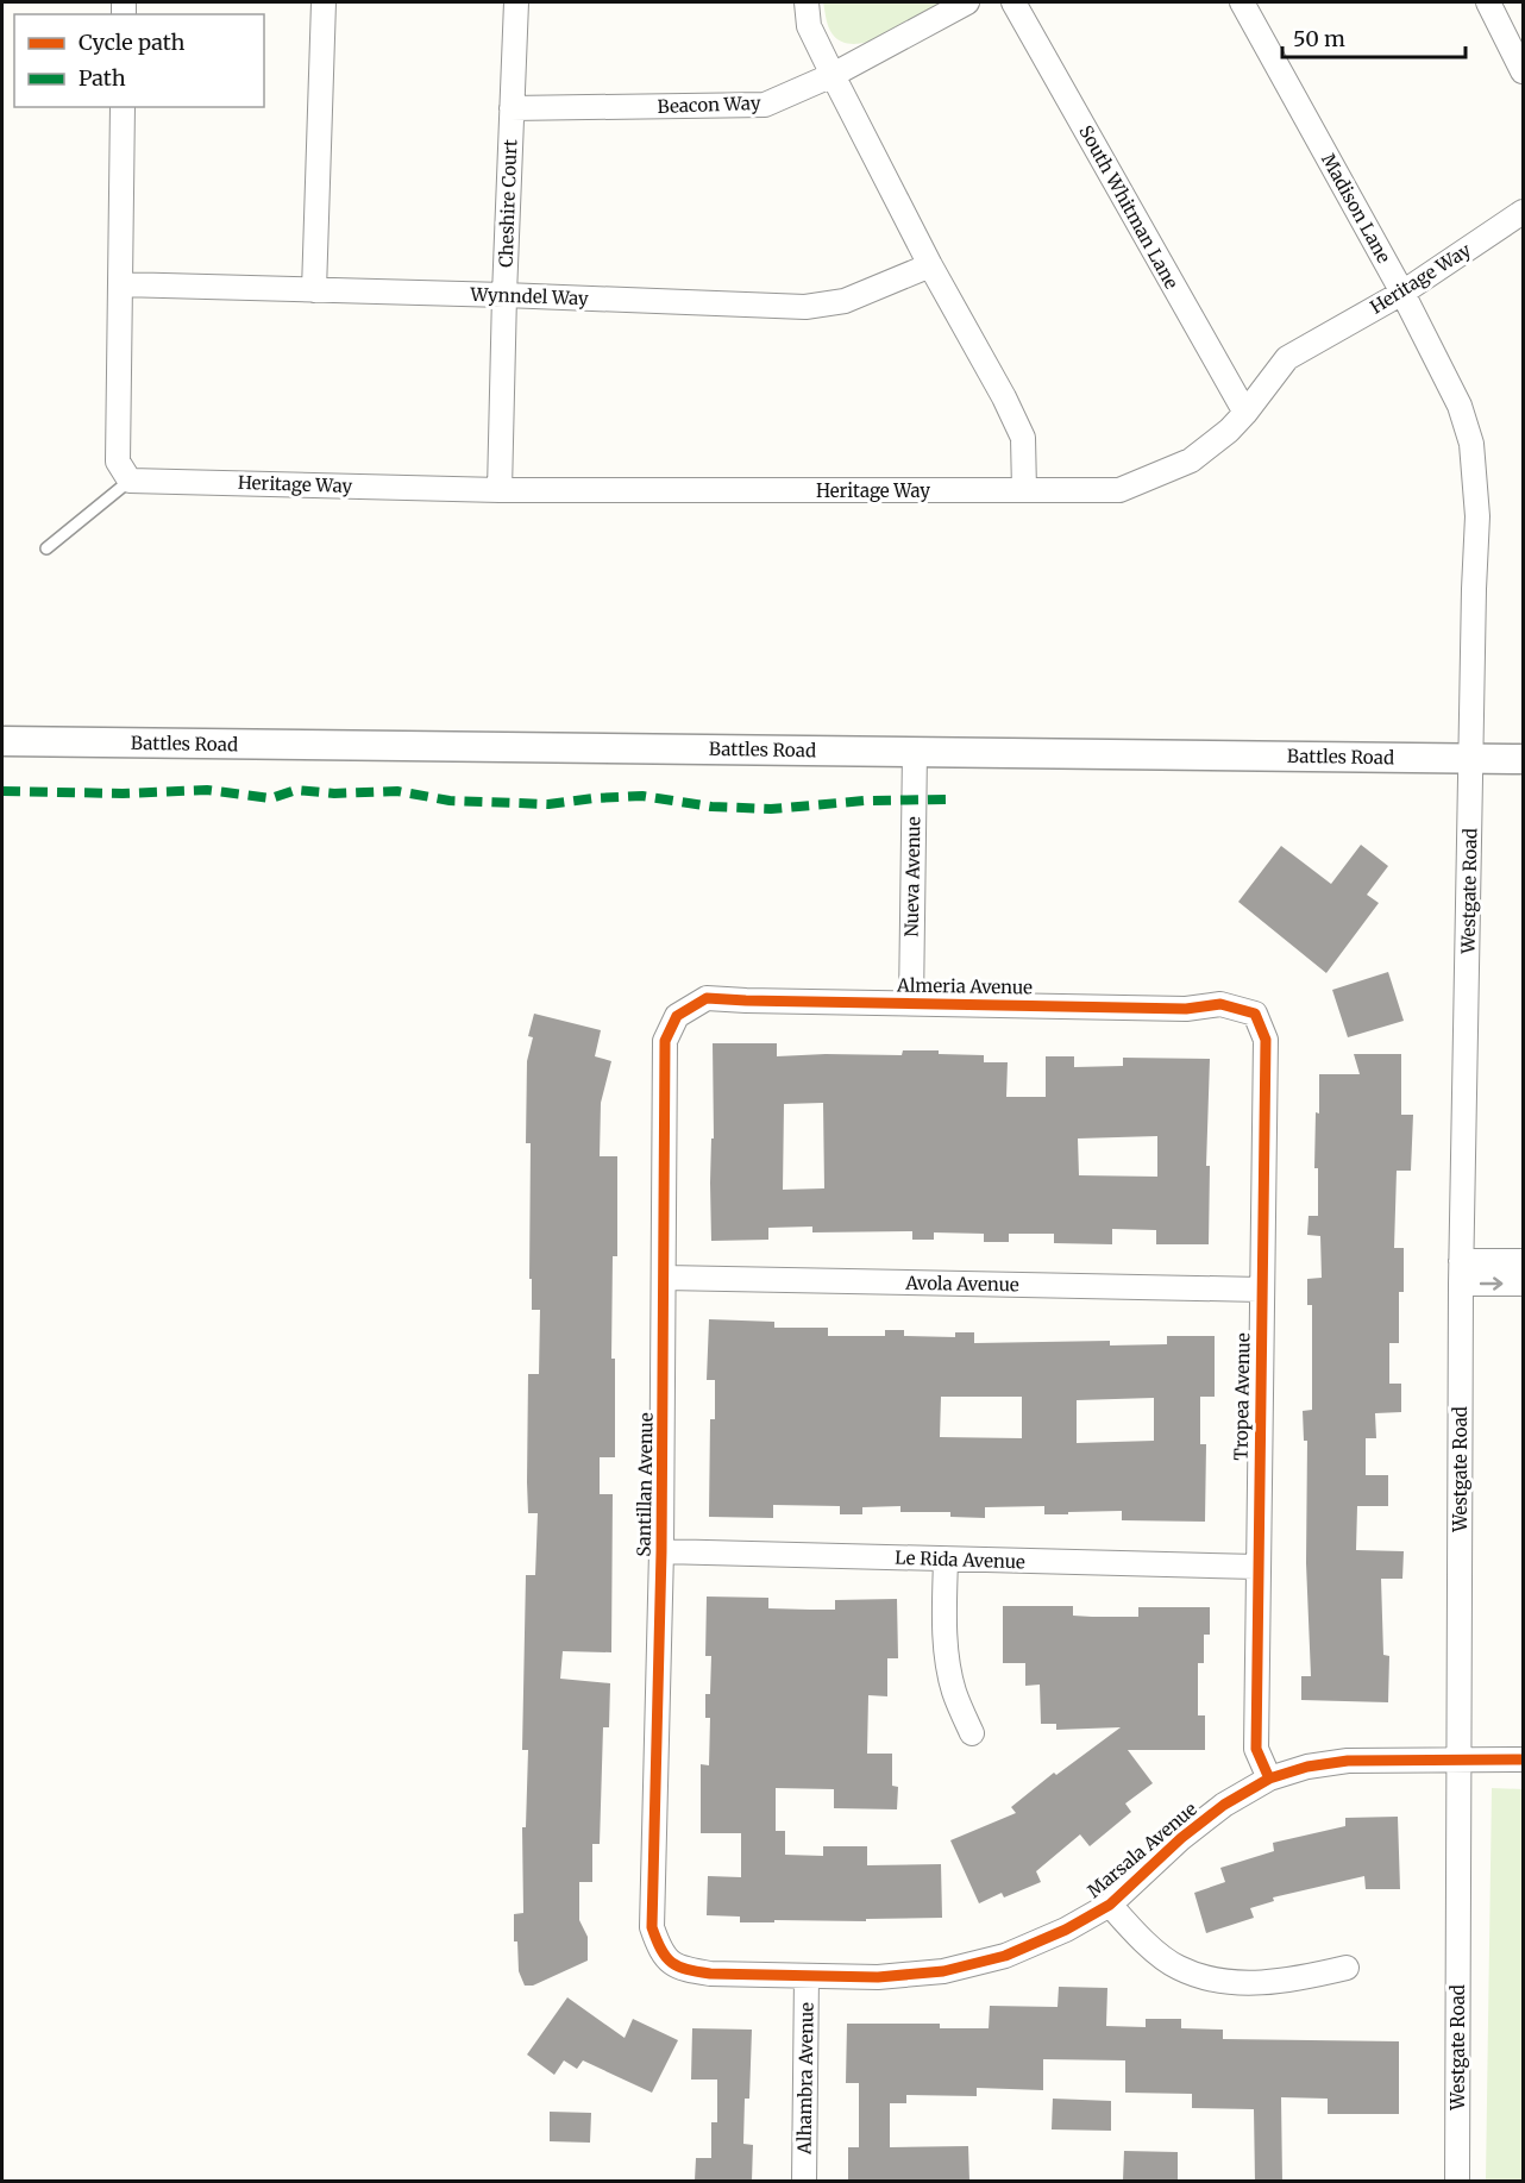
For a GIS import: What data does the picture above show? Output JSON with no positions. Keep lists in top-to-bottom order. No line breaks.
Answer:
{"streets":{"street":["Beacon Way","Cheshire Court","South Whitman Lane","Madison Lane","Heritage Way","Wynndel Way","Battles Road","Nueva Avenue","Westgate Road","Almeria Avenue","Avola Avenue","Tropea Avenue","Santillan Avenue","Le Rida Avenue","Marsala Avenue","Alhambra Avenue"]},"crossings":[["Beacon Way","Cheshire Court"],["Cheshire Court","Heritage Way"],["Cheshire Court","Wynndel Way"],["South Whitman Lane","Heritage Way"],["Madison Lane","Heritage Way"],["Madison Lane","Battles Road"],["Madison Lane","Westgate Road"],["Battles Road","Nueva Avenue"],["Battles Road","Westgate Road"],["Nueva Avenue","Almeria Avenue"],["Westgate Road","Marsala Avenue"],["Almeria Avenue","Tropea Avenue"],["Almeria Avenue","Santillan Avenue"],["Avola Avenue","Tropea Avenue"],["Avola Avenue","Santillan Avenue"],["Tropea Avenue","Le Rida Avenue"],["Tropea Avenue","Marsala Avenue"],["Santillan Avenue","Le Rida Avenue"],["Santillan Avenue","Marsala Avenue"],["Marsala Avenue","Alhambra Avenue"]],"legend":["Cycle path","Path"],"scale_bar":"50 m"}
